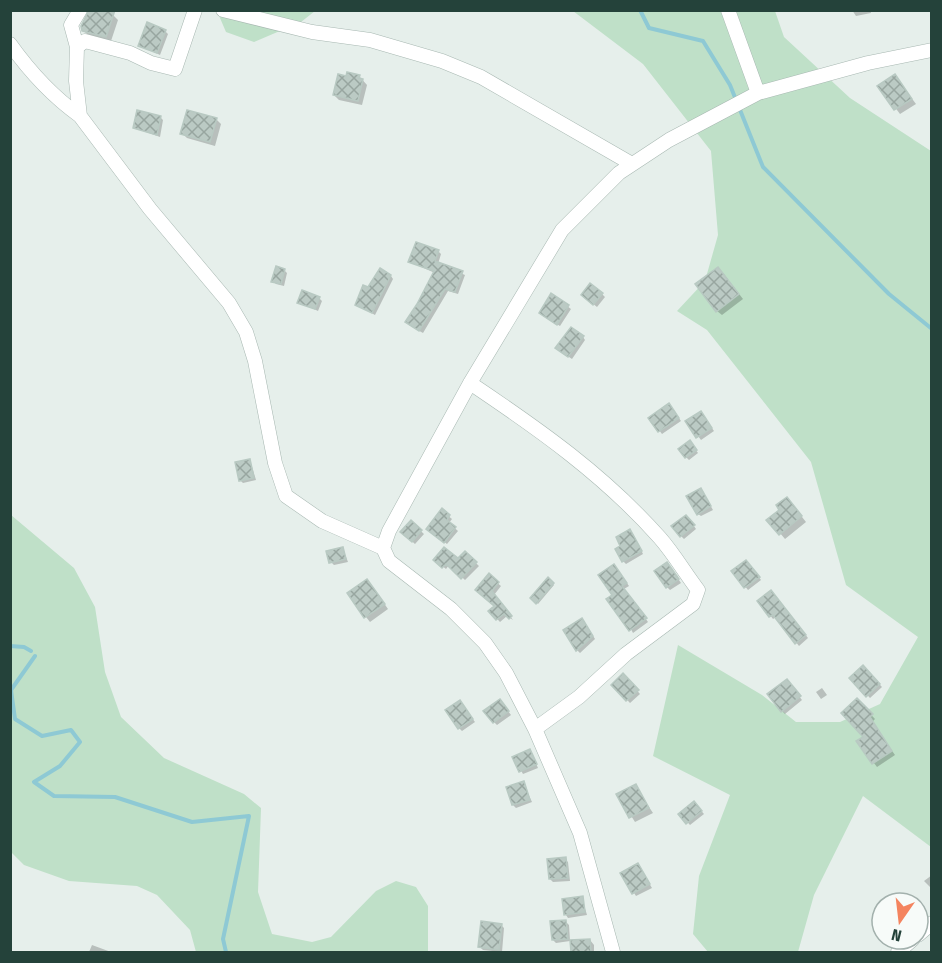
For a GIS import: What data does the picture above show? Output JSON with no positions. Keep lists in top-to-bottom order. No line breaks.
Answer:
{"north":"bottom"}
